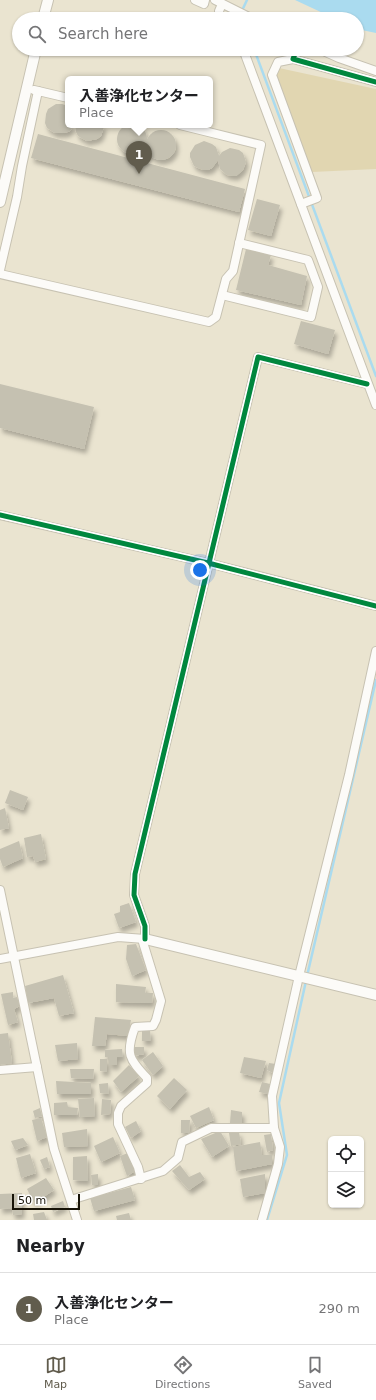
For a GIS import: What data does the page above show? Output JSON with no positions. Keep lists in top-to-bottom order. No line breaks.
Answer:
{"scale_bar":"50 m","page":{"search":"Search here","popup":["入善浄化センター","Place"],"pins":"1","scale":"50 m","heading":"Nearby","list":[{"mark":"1","name":"入善浄化センター","note":"Place","value":"290 m"}],"nav":["Map","Directions","Saved"]}}
